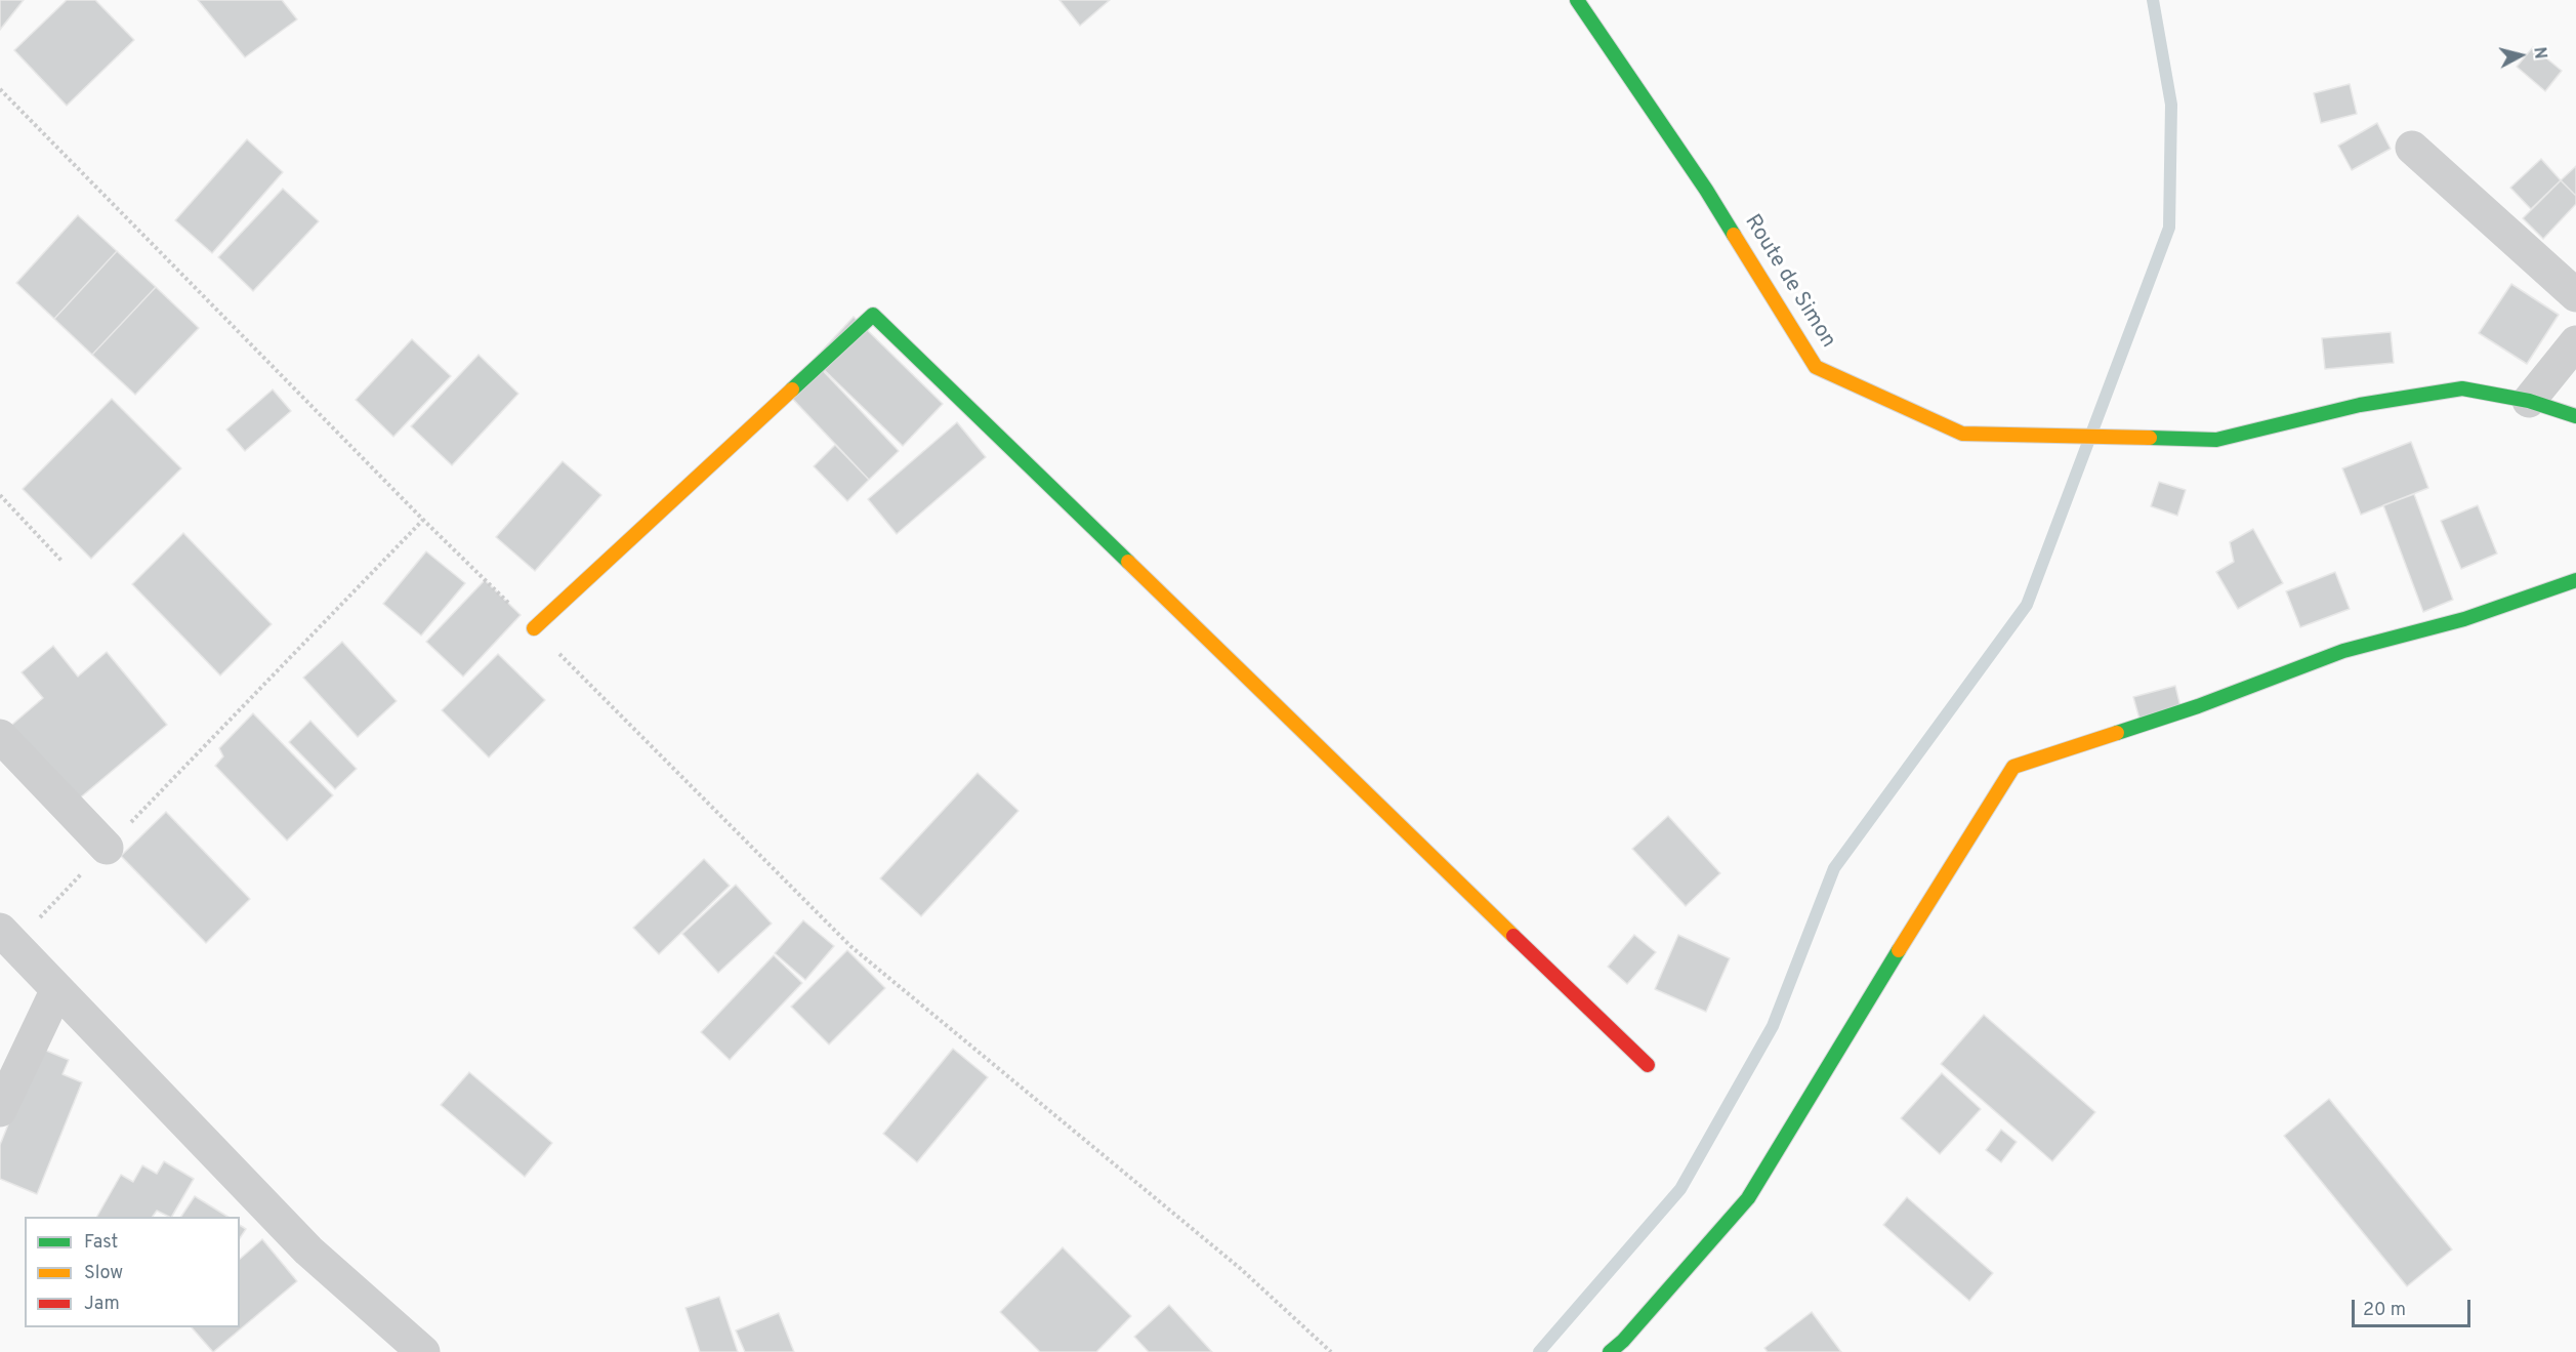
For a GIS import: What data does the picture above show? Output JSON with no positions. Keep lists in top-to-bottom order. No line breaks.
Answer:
{"streets":{"street":["Route de Simon"]},"legend":["Fast","Slow","Jam"],"scale_bar":"20 m","north":"right"}
